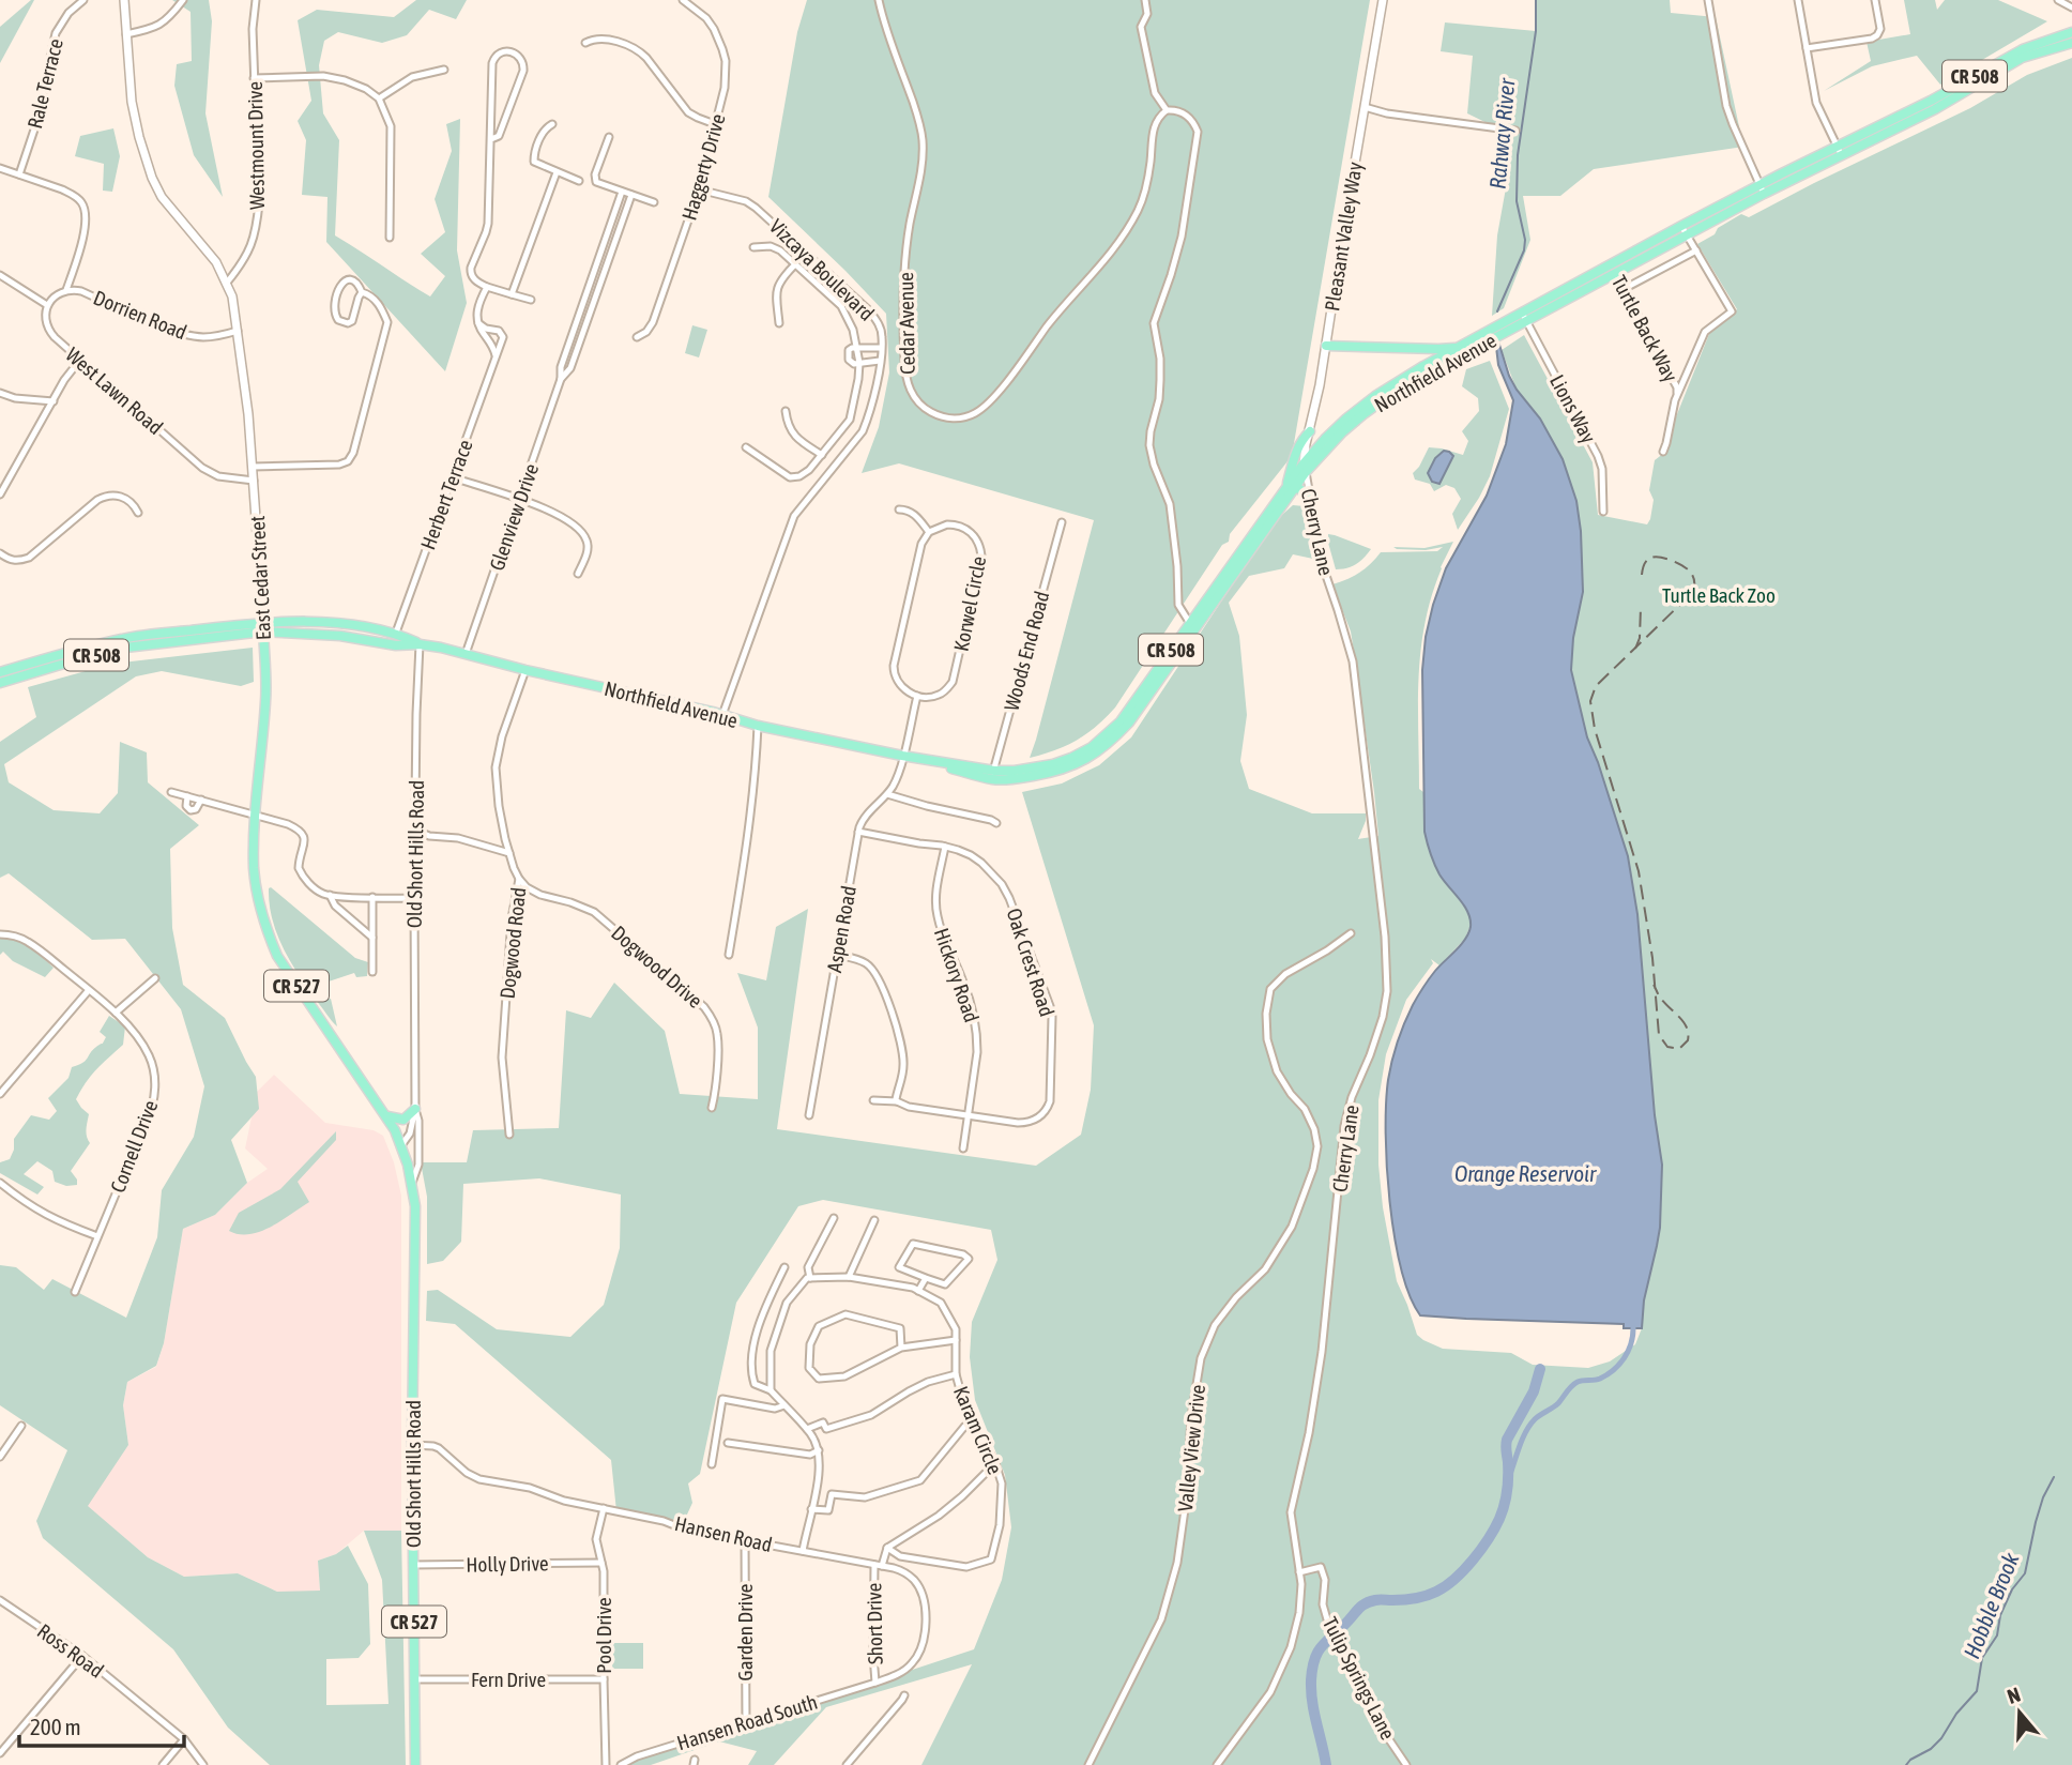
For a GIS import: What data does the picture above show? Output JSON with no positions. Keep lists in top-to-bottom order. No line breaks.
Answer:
{"streets":{"main road":["CR 508","Pleasant Valley Way","Northfield Avenue","East Cedar Street","Old Short Hills Road","CR 527"],"street":["Rale Terrace","Westmount Drive","Haggerty Drive","Vizcaya Boulevard","Dorrien Road","Cedar Avenue","Turtle Back Way","West Lawn Road","Lions Way","Herbert Terrace","Glenview Drive","Cherry Lane","Korwel Circle","Woods End Road","Aspen Road","Dogwood Road","Oak Crest Road","Dogwood Drive","Hickory Road","Cornell Drive","Karam Circle","Valley View Drive","Hansen Road","Holly Drive","Short Drive","Garden Drive","Pool Drive","Ross Road","Tulip Springs Lane","Fern Drive","Hansen Road South"]},"crossings":[["CR 508","Northfield Avenue"],["CR 508","Herbert Terrace"],["CR 508","East Cedar Street"],["CR 508","Old Short Hills Road"],["Westmount Drive","East Cedar Street"],["Haggerty Drive","Vizcaya Boulevard"],["Pleasant Valley Way","Northfield Avenue"],["Pleasant Valley Way","Cherry Lane"],["Vizcaya Boulevard","Northfield Avenue"],["Dorrien Road","West Lawn Road"],["Dorrien Road","East Cedar Street"],["Turtle Back Way","Northfield Avenue"],["Northfield Avenue","Lions Way"],["Northfield Avenue","Glenview Drive"],["Northfield Avenue","Cherry Lane"],["Northfield Avenue","Woods End Road"],["Northfield Avenue","Old Short Hills Road"],["Northfield Avenue","Aspen Road"],["Northfield Avenue","Dogwood Road"],["West Lawn Road","East Cedar Street"],["Cherry Lane","Tulip Springs Lane"],["East Cedar Street","Old Short Hills Road"],["Old Short Hills Road","Hansen Road"],["Old Short Hills Road","Holly Drive"],["Old Short Hills Road","Fern Drive"],["Aspen Road","Oak Crest Road"],["Dogwood Road","Dogwood Drive"],["Oak Crest Road","Hickory Road"],["Hansen Road","Short Drive"],["Hansen Road","Garden Drive"],["Hansen Road","Pool Drive"],["Hansen Road","Hansen Road South"],["Holly Drive","Pool Drive"],["Short Drive","Hansen Road South"],["Garden Drive","Hansen Road South"],["Pool Drive","Fern Drive"]],"water":["Rahway River","Orange Reservoir","Hobble Brook"],"parks":["Turtle Back Zoo"],"scale_bar":"200 m","north":"top"}
